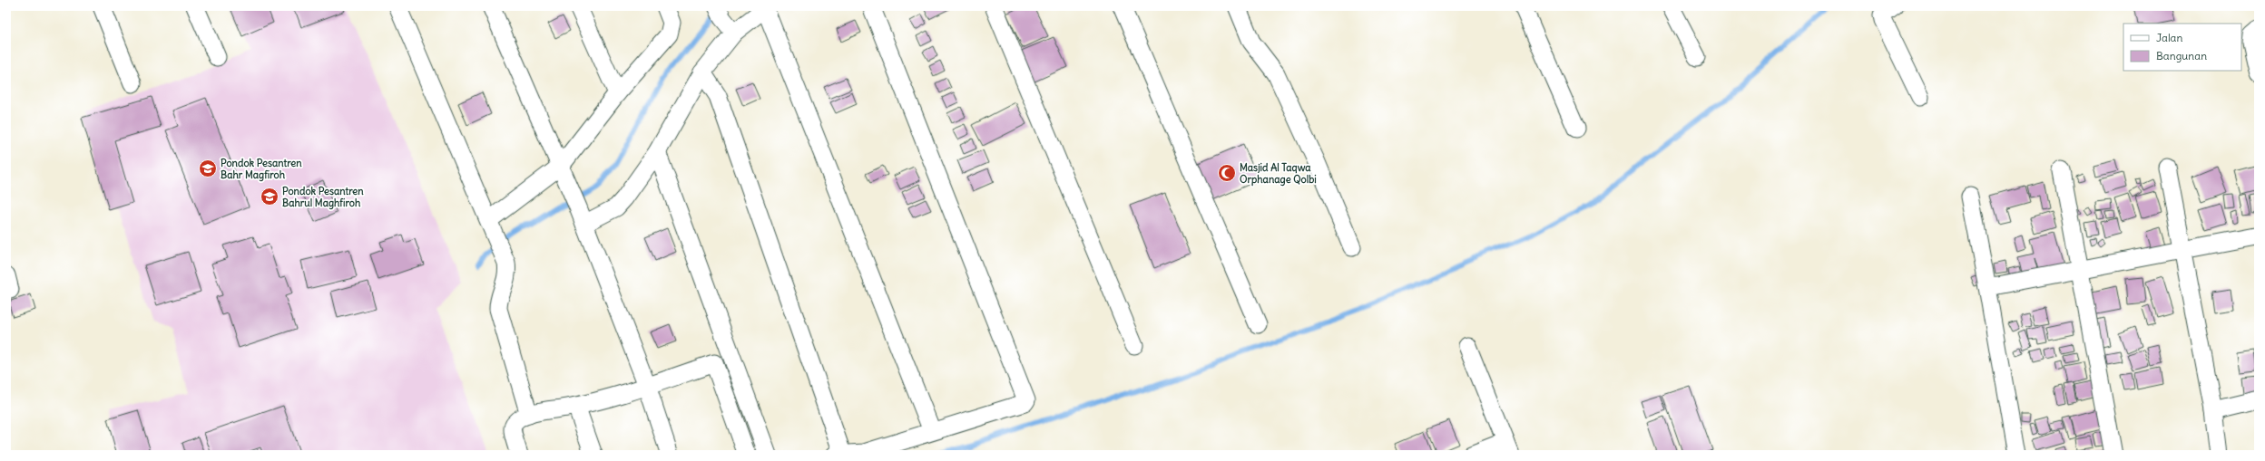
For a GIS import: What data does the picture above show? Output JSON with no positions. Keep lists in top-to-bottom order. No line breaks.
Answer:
{"places":{"school or university":["Pondok Pesantren Bahr Magfiroh","Pondok Pesantren Bahrul Maghfiroh"],"mosque":["Masjid Al Taqwa Orphanage Qolbi"]},"legend":["Jalan","Bangunan"]}
